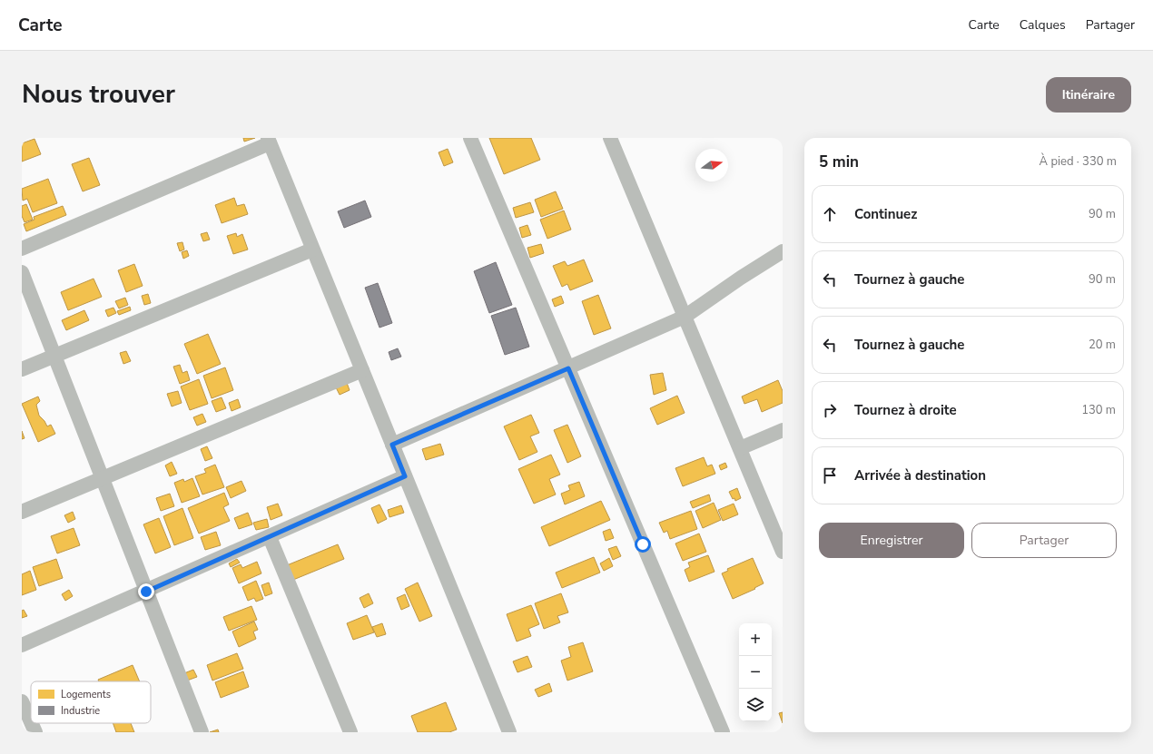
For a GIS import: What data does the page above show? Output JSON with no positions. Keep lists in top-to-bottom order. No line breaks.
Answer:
{"legend":["Logements","Industrie"],"north":"right","page":{"header":"Carte","nav":["Carte","Calques","Partager"],"title":"Nous trouver","buttons":["Itinéraire",["Enregistrer","Partager"]],"heading":["5 min","À pied · 330 m"],"list":[["Continuez","90 m"],["Tournez à gauche","90 m"],["Tournez à gauche","20 m"],["Tournez à droite","130 m"],"Arrivée à destination"],"map_buttons":["+","−"]}}
